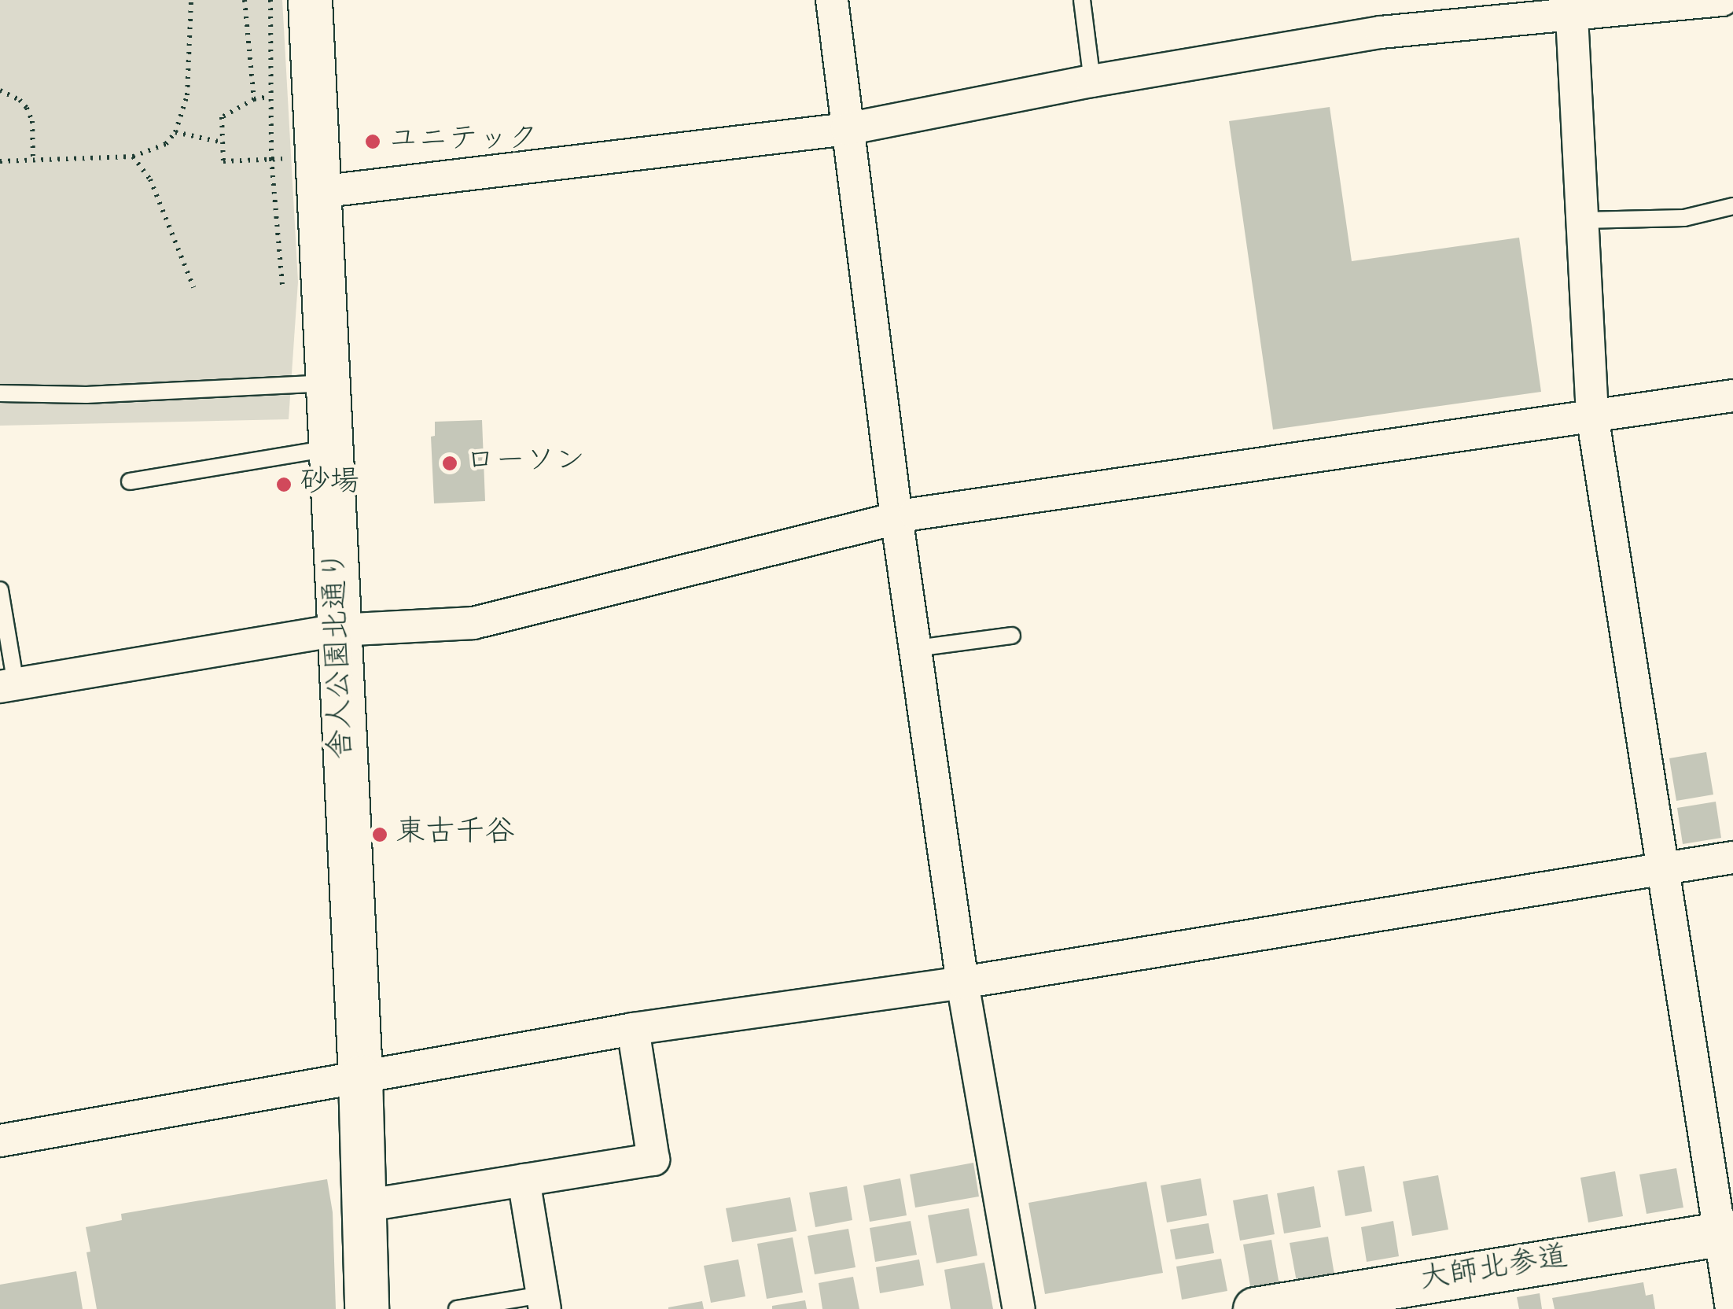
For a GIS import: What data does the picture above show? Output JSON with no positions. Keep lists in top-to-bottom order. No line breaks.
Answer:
{"streets":{"street":["舎人公園北通り","大師北参道"]},"places":["ユニテック","ローソン","砂場","東古千谷"]}
